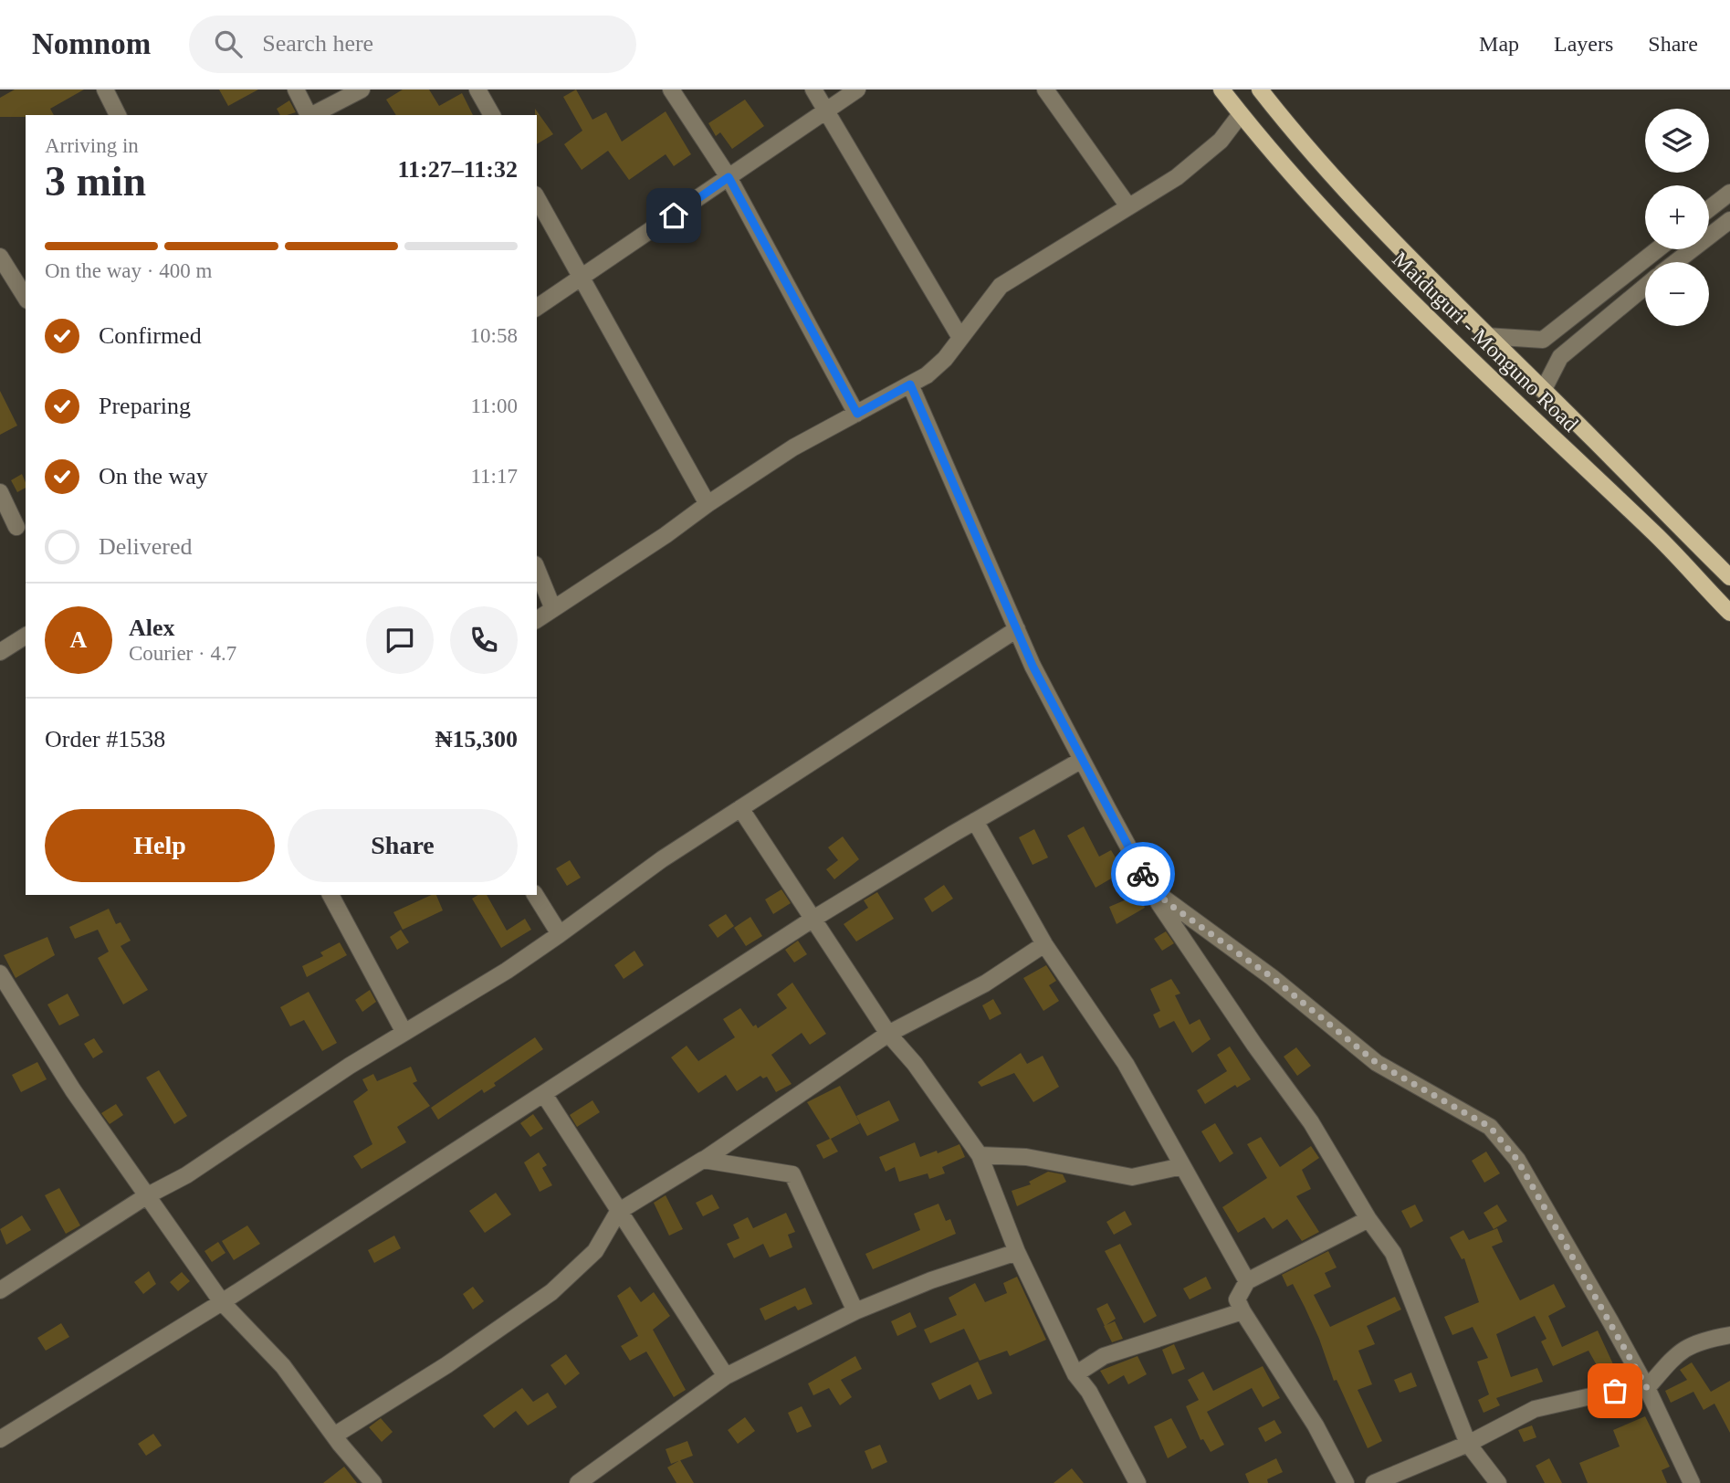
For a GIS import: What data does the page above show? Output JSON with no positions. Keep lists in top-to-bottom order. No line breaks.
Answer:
{"streets":{"main road":["Maiduguri - Monguno Road"]},"page":{"header":"Nomnom","search":"Search here","nav":["Map","Layers","Share"],"map_buttons":["+","−"],"heading":["3 min","Arriving in","11:27–11:32"],"panel":["Alex","Courier · 4.7","Order #1538","₦15,300"],"bar":"On the way · 400 m","list":[["Confirmed","10:58"],["Preparing","11:00"],["On the way","11:17"],"Delivered"],"round":"A","buttons":["Help","Share"]}}
